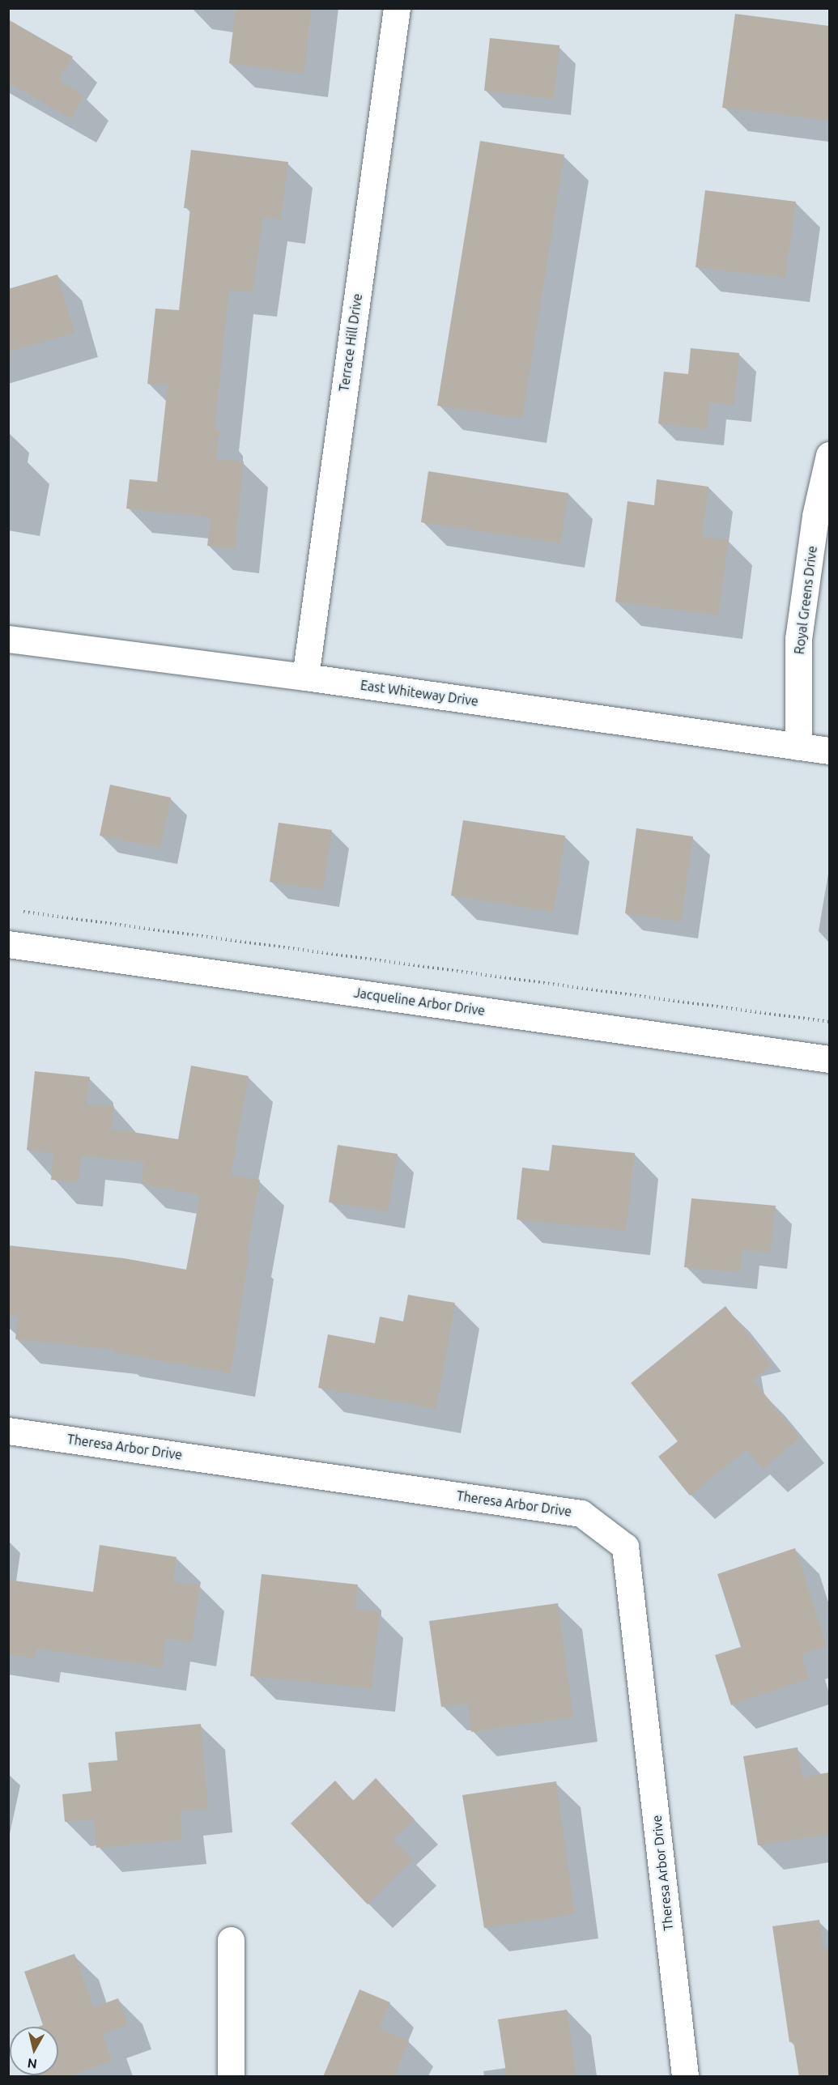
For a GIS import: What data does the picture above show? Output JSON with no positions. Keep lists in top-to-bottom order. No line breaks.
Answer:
{"streets":{"street":["Terrace Hill Drive","Royal Greens Drive","East Whiteway Drive","Jacqueline Arbor Drive","Theresa Arbor Drive"]},"crossings":[["Terrace Hill Drive","East Whiteway Drive"],["Royal Greens Drive","East Whiteway Drive"]],"north":"bottom"}
